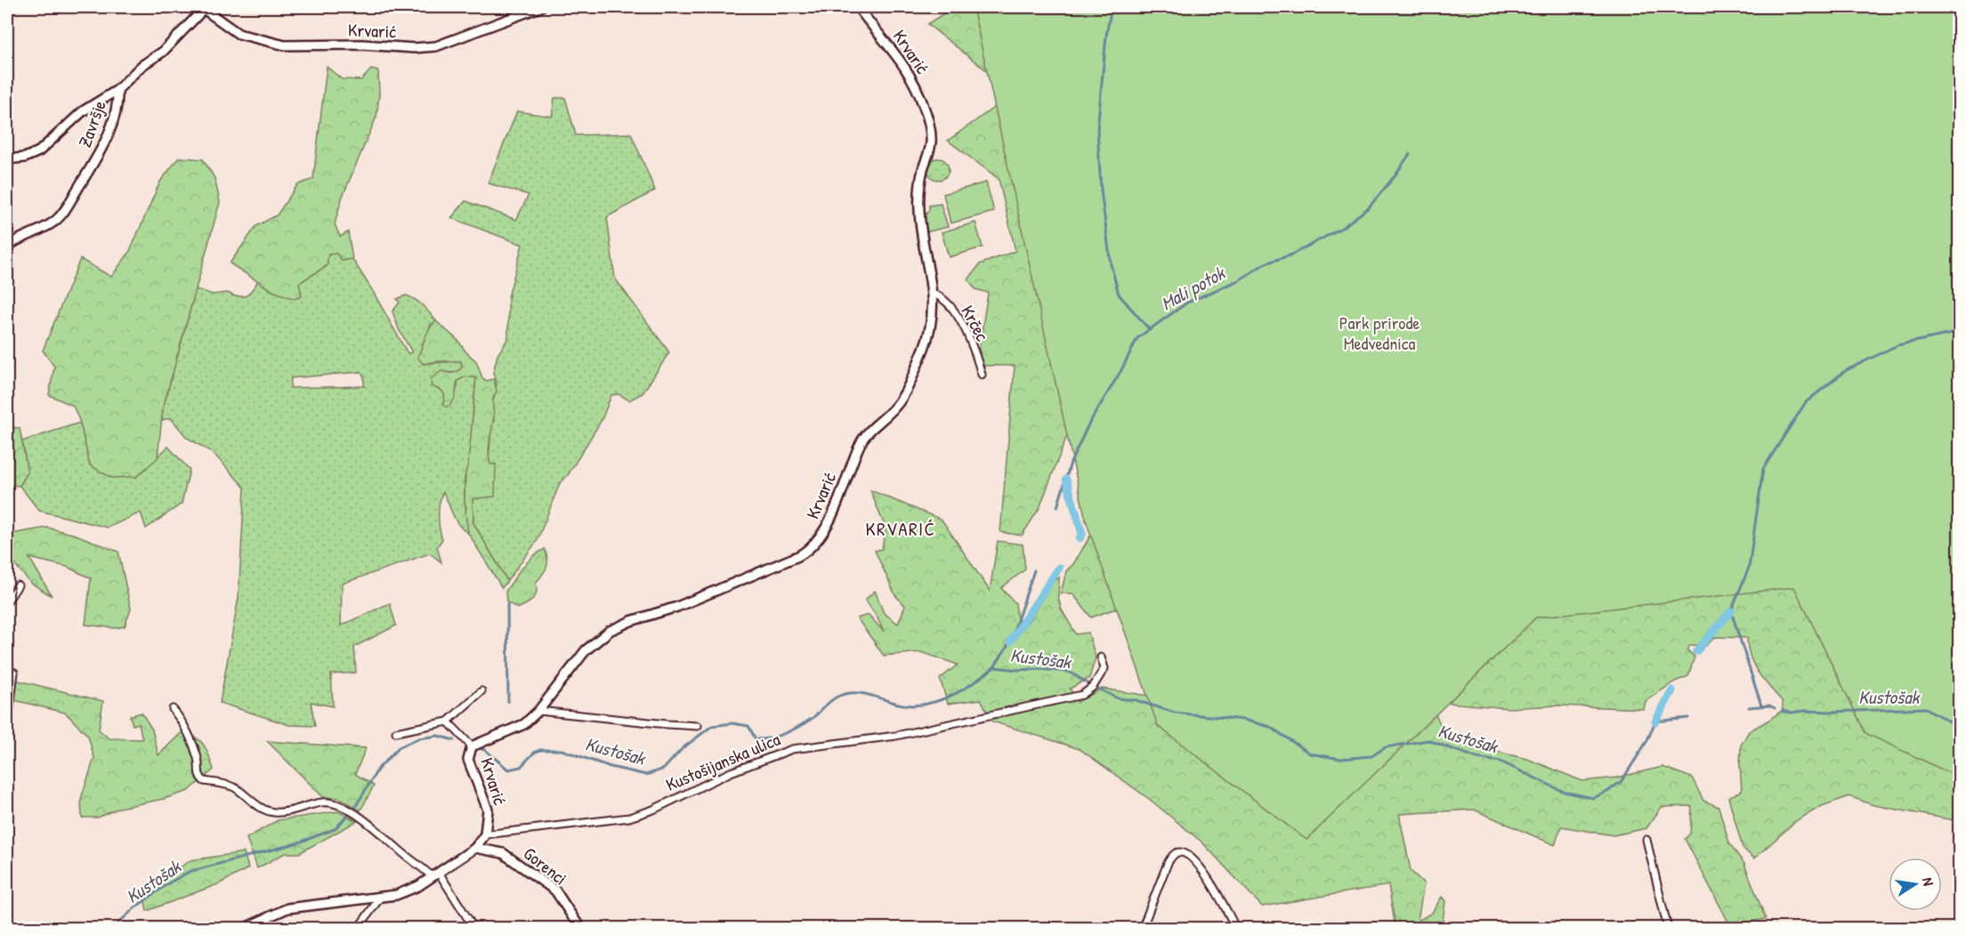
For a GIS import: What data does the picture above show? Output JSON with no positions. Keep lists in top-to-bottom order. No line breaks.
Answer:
{"streets":{"street":["Krvarić","Završje","Krčec","Kustošijanska ulica","Gorenci"]},"crossings":[["Krvarić","Završje"],["Krvarić","Krčec"],["Krvarić","Kustošijanska ulica"]],"districts":["KRVARIĆ"],"water":["Mali potok","Kustošak"],"parks":["Park prirode Medvednica"],"north":"right"}
